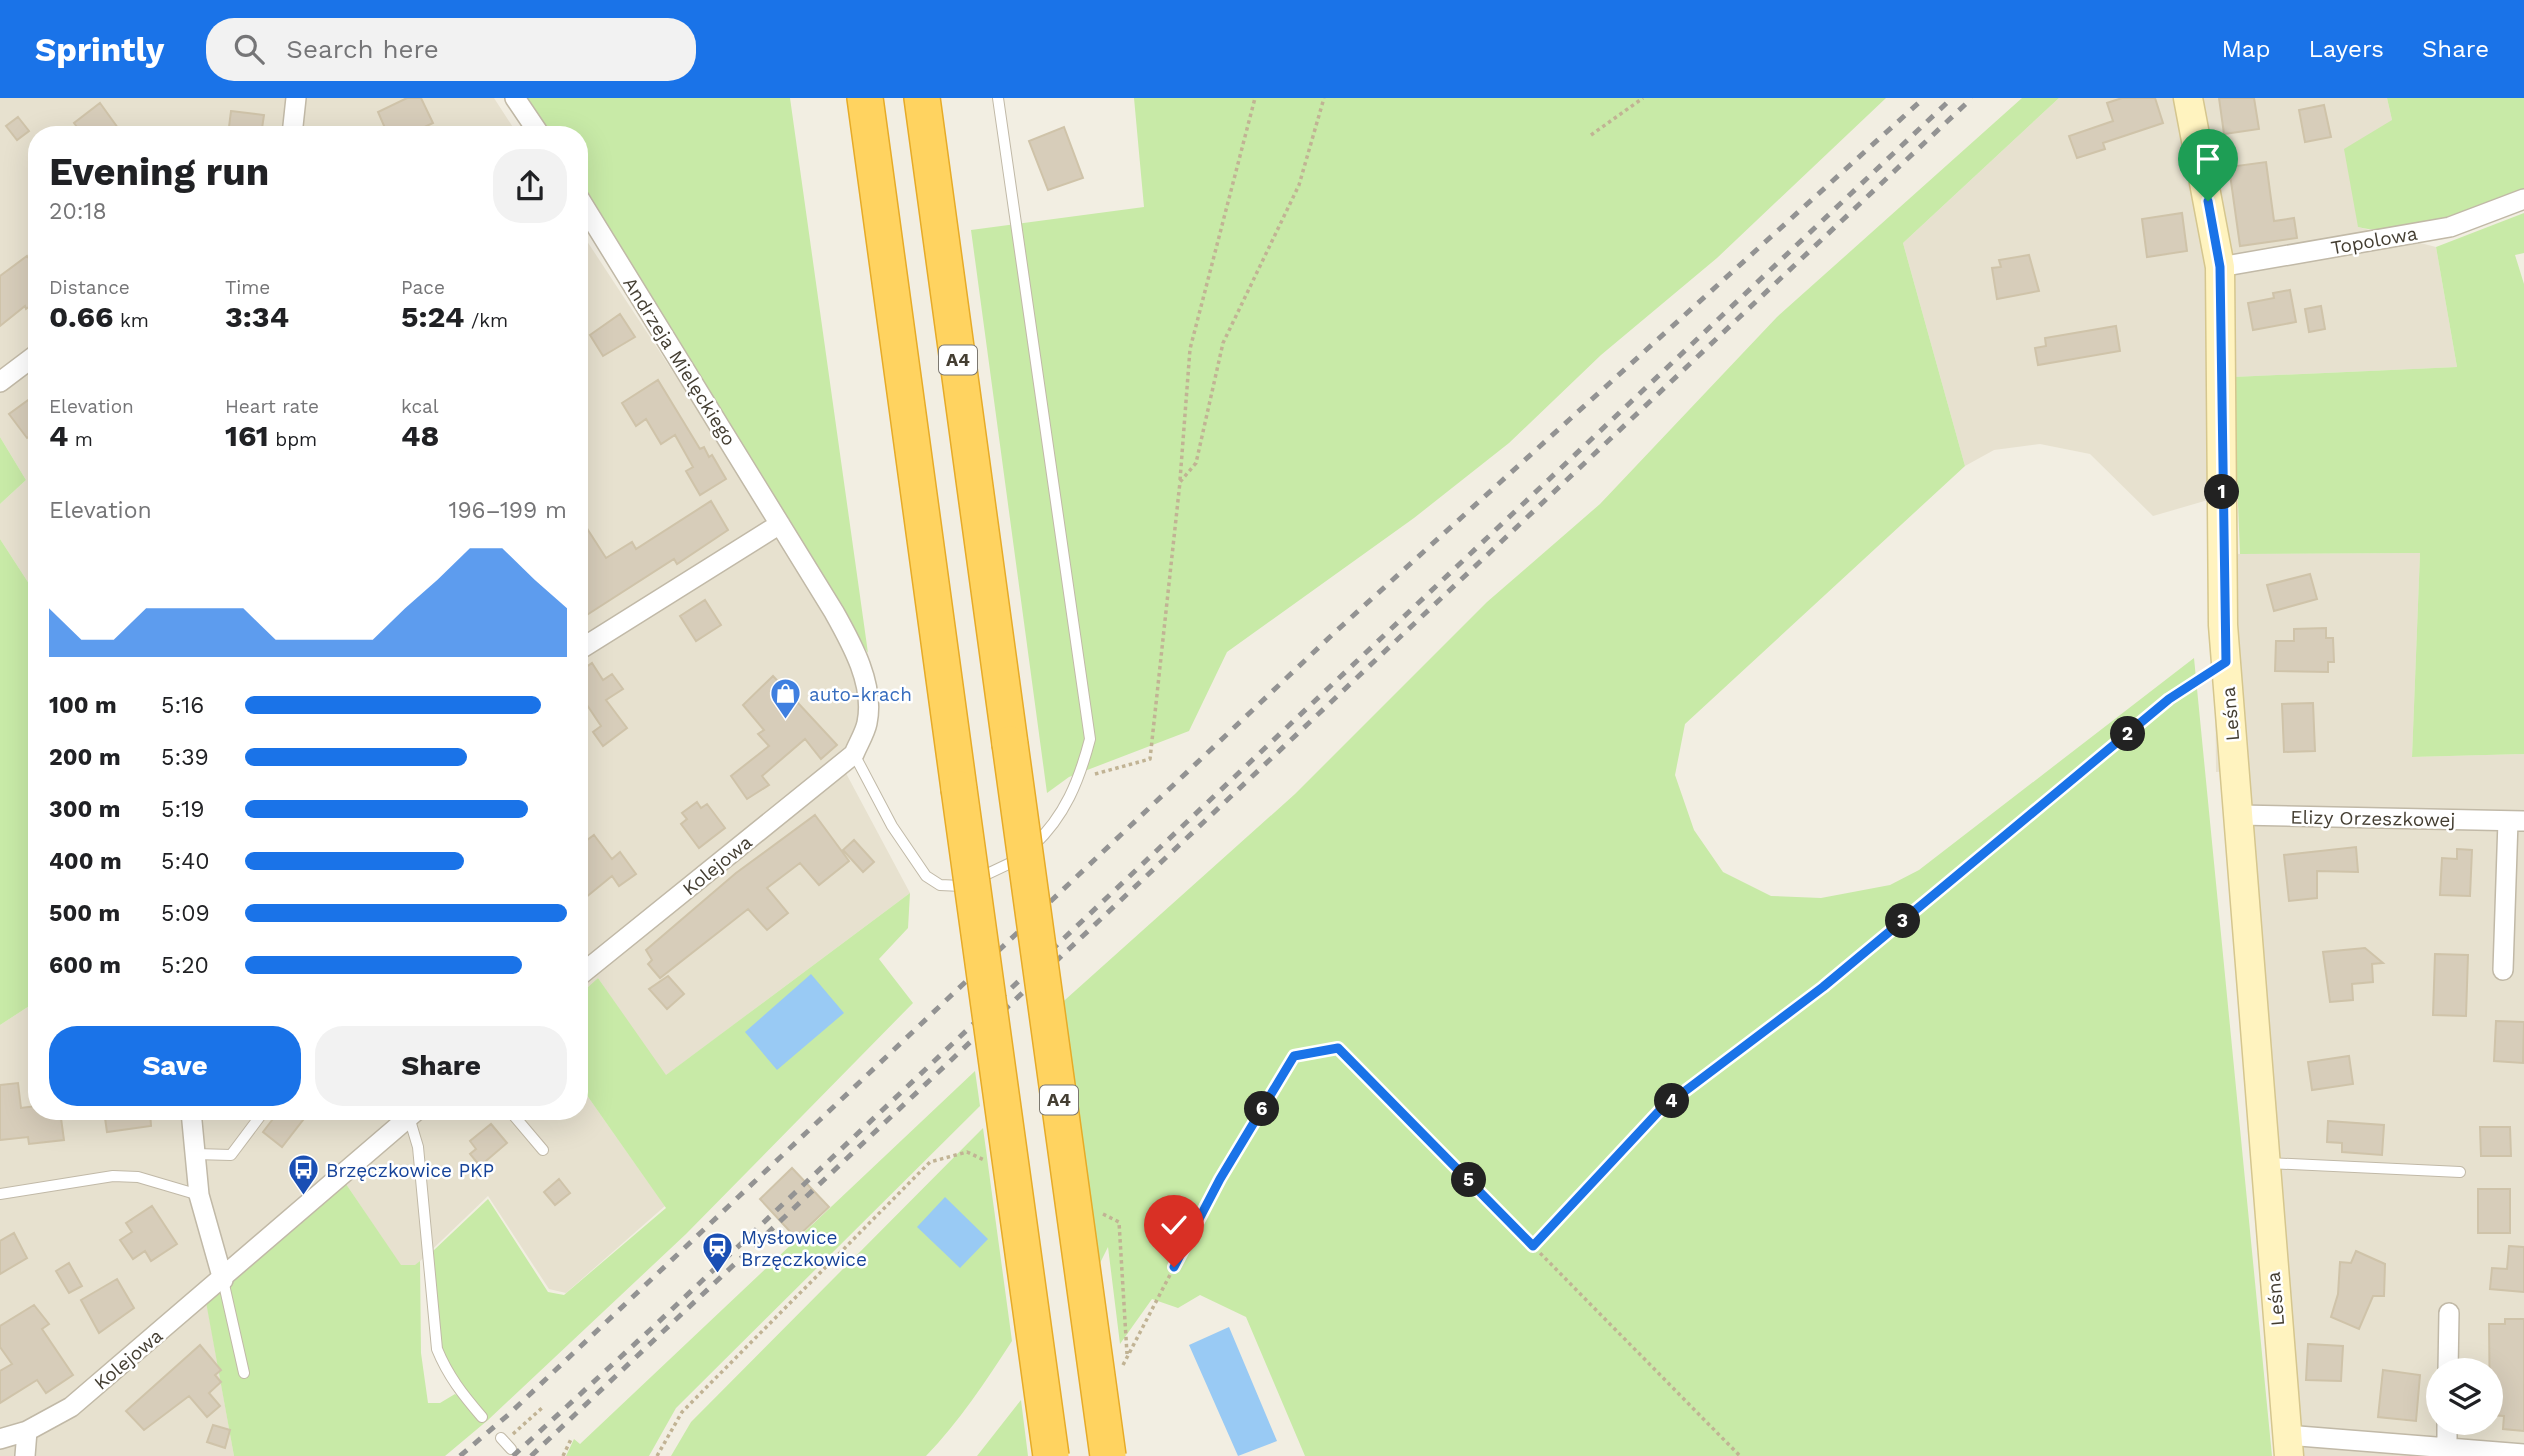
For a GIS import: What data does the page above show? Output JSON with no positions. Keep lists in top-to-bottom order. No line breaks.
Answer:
{"streets":{"highway":["A4"],"street":["Topolowa","Andrzeja Mielęckiego","Leśna","Elizy Orzeszkowej","Kolejowa"]},"crossings":[["Topolowa","Leśna"],["Andrzeja Mielęckiego","Kolejowa"],["Leśna","Elizy Orzeszkowej"]],"places":{"shop":["auto-krach"],"bus stop":["Brzęczkowice PKP"],"station":["Mysłowice Brzęczkowice"]},"page":{"header":"Sprintly","search":"Search here","nav":["Map","Layers","Share"],"heading":["Evening run","20:18"],"stats":[["Distance","0.66 km"],["Time","3:34"],["Pace","5:24 /km"],["Elevation","4 m"],["Heart rate","161 bpm"],["kcal","48"]],"pins":["1","2","3","4","6","5"],"chart":["Elevation","196–199 m"],"list":[{"name":"100 m","note":"5:16"},{"name":"200 m","note":"5:39"},{"name":"300 m","note":"5:19"},{"name":"400 m","note":"5:40"},{"name":"500 m","note":"5:09"},{"name":"600 m","note":"5:20"}],"buttons":["Save","Share"]}}
